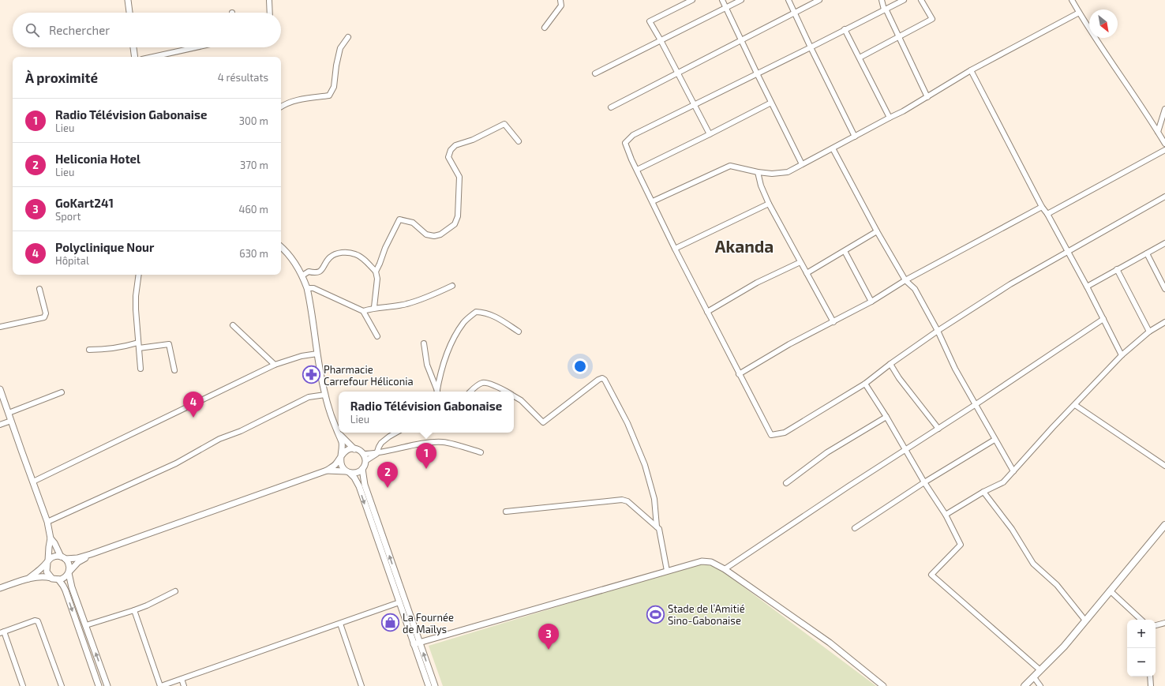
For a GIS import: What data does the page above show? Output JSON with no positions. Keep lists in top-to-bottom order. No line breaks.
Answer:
{"districts":["Akanda"],"places":{"pharmacy":["Pharmacie Carrefour Héliconia"],"sports":["Stade de l’Amitié Sino-Gabonaise"],"shop":["La Fournée de Maïlys"]},"north":"bottom right","page":{"search":"Rechercher","heading":["À proximité","4 résultats"],"list":[{"mark":"1","name":"Radio Télévision Gabonaise","note":"Lieu","value":"300 m"},{"mark":"2","name":"Heliconia Hotel","note":"Lieu","value":"370 m"},{"mark":"3","name":"GoKart241","note":"Sport","value":"460 m"},{"mark":"4","name":"Polyclinique Nour","note":"Hôpital","value":"630 m"}],"popup":["Radio Télévision Gabonaise","Lieu"],"pins":["4","1","2","3"],"map_buttons":["+","−"]}}
